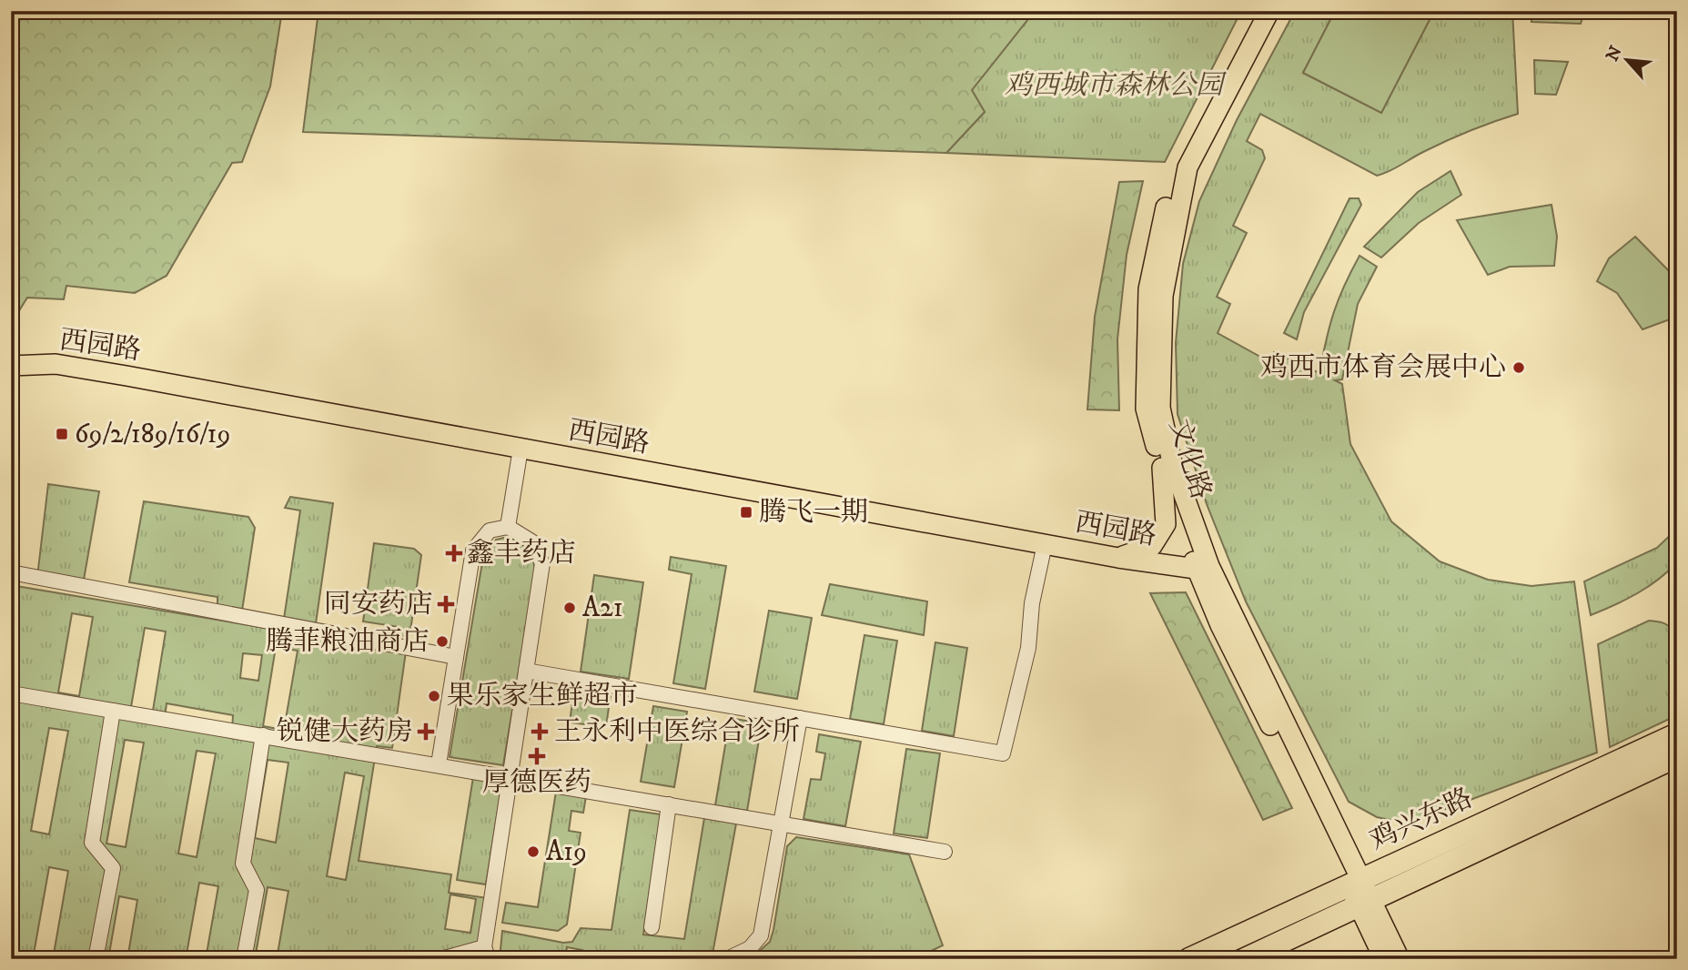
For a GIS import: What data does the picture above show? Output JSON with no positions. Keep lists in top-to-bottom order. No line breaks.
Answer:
{"streets":{"highway":["鸡兴东路"],"main road":["西园路","文化路"]},"crossings":[["西园路","文化路"],["文化路","鸡兴东路"]],"parks":["鸡西城市森林公园"],"places":{"other":["鸡西市体育会展中心","A21","腾菲粮油商店","果乐家生鲜超市","A19"],"transit":["69/2/189/16/19","腾飞一期"],"health":["鑫丰药店","同安药店","锐健大药房","王永利中医综合诊所","厚德医药"]},"north":"top left"}
